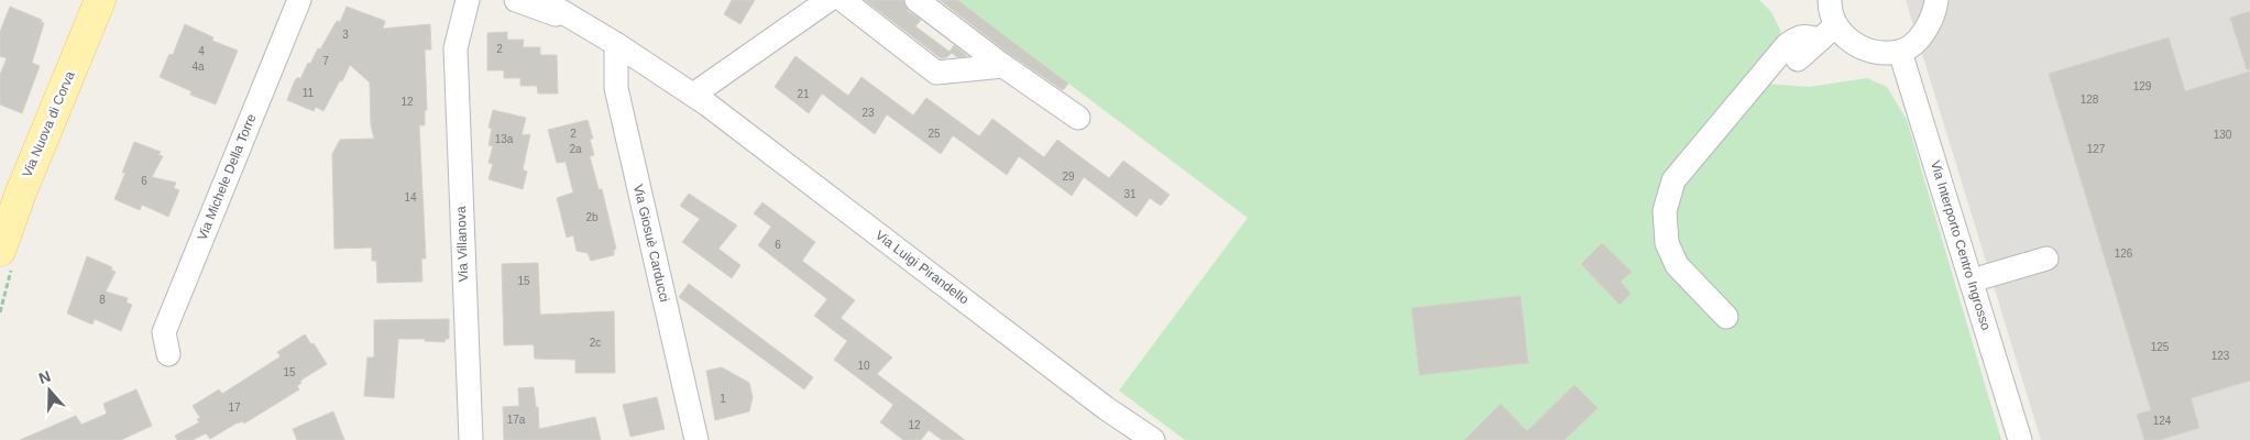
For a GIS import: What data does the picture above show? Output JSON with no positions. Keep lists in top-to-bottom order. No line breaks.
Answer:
{"streets":{"main road":["Via Nuova di Corva"],"street":["Via Michele Della Torre","Via Giosuè Carducci","Via Villanova","Via Interporto Centro Ingrosso","Via Luigi Pirandello"]},"crossings":[["Via Giosuè Carducci","Via Luigi Pirandello"]],"house_numbers":["3","2","4","7","4a","129","11","21","128","12","23","2","25","130","13a","2a","127","29","6","31","14","2b","6","126","15","8","2c","125","123","10","15","1","17","17a","124","12"],"north":"top"}
